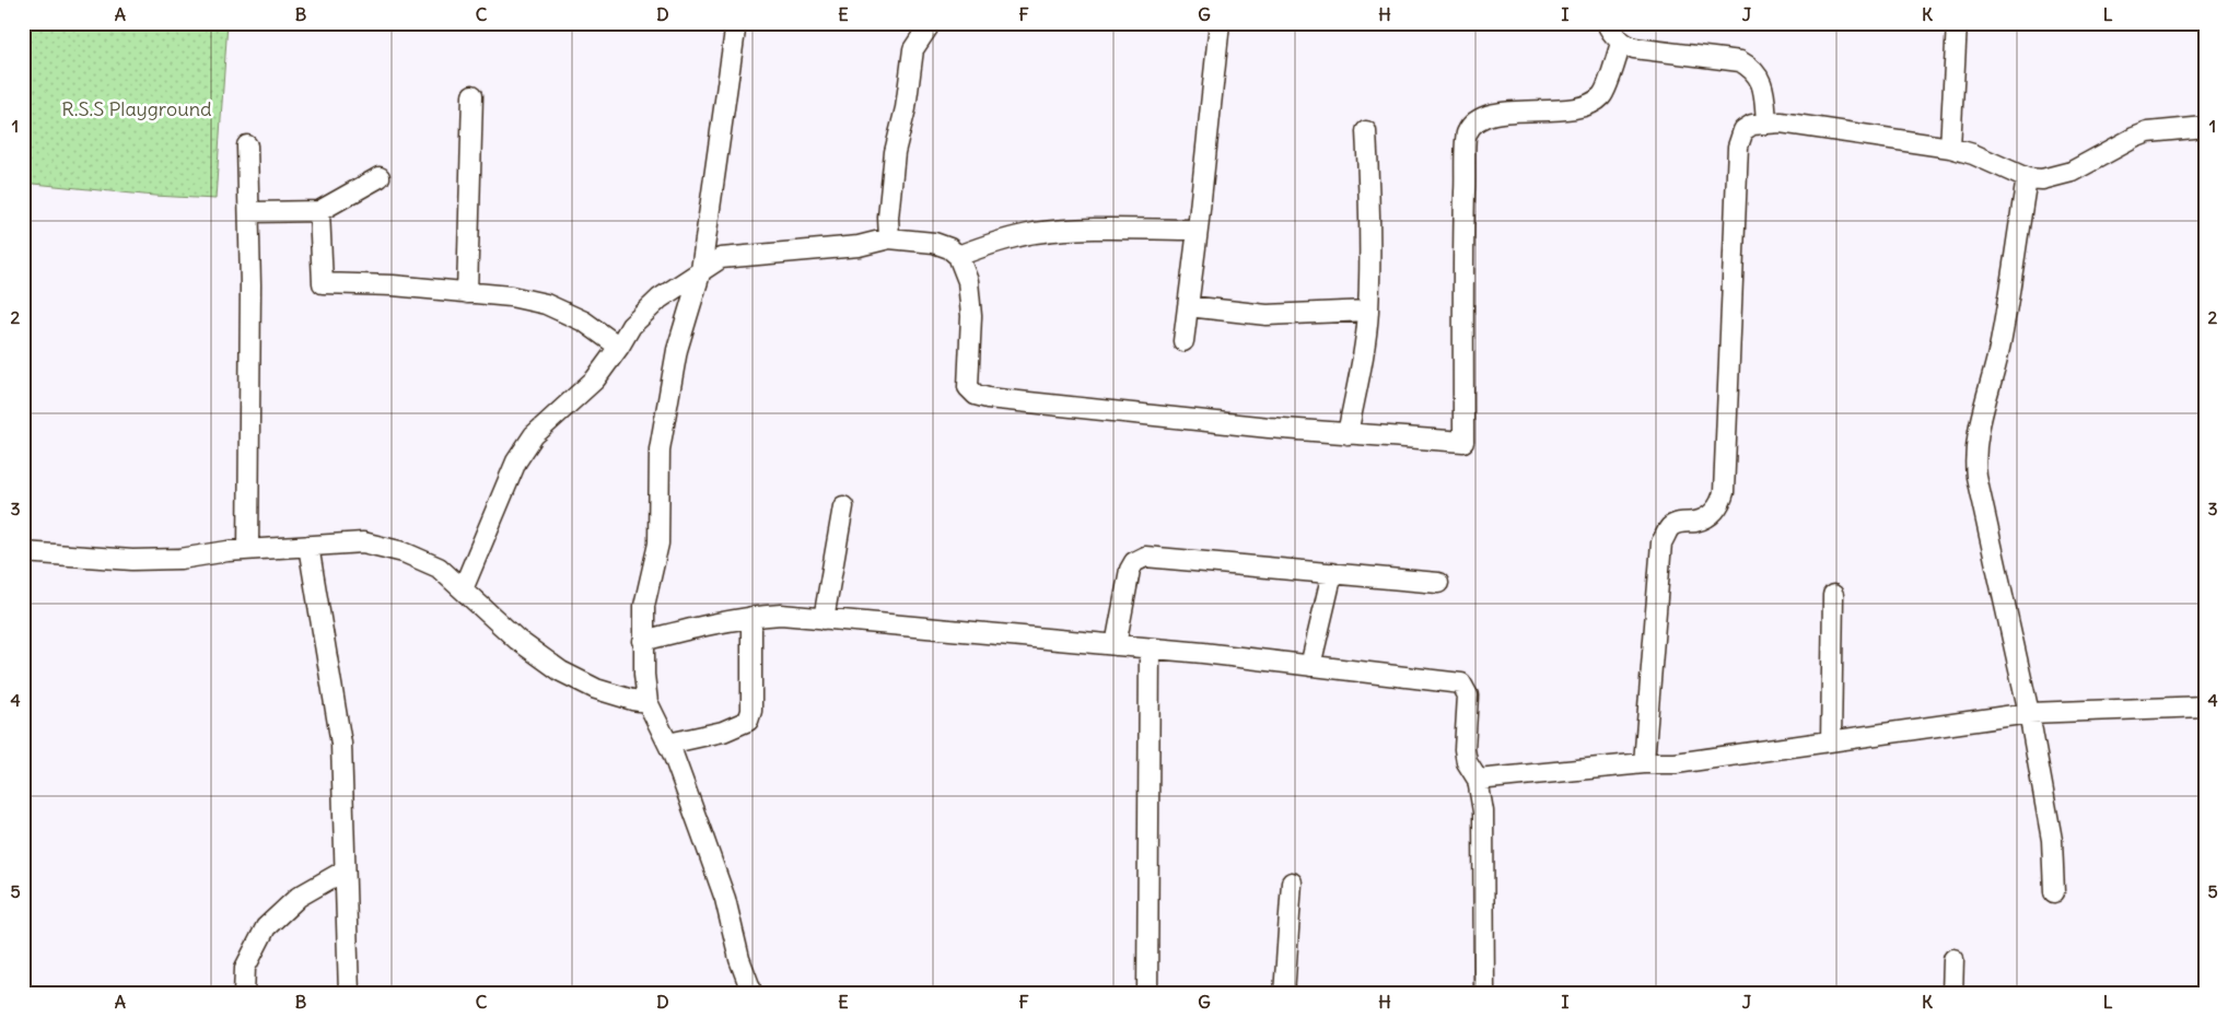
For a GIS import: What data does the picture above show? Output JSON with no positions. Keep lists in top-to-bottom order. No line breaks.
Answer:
{"parks":["R.S.S Playground"],"grid":{"columns":["A","B","C","D","E","F","G","H","I","J","K","L"],"rows":["1","2","3","4","5"]}}
